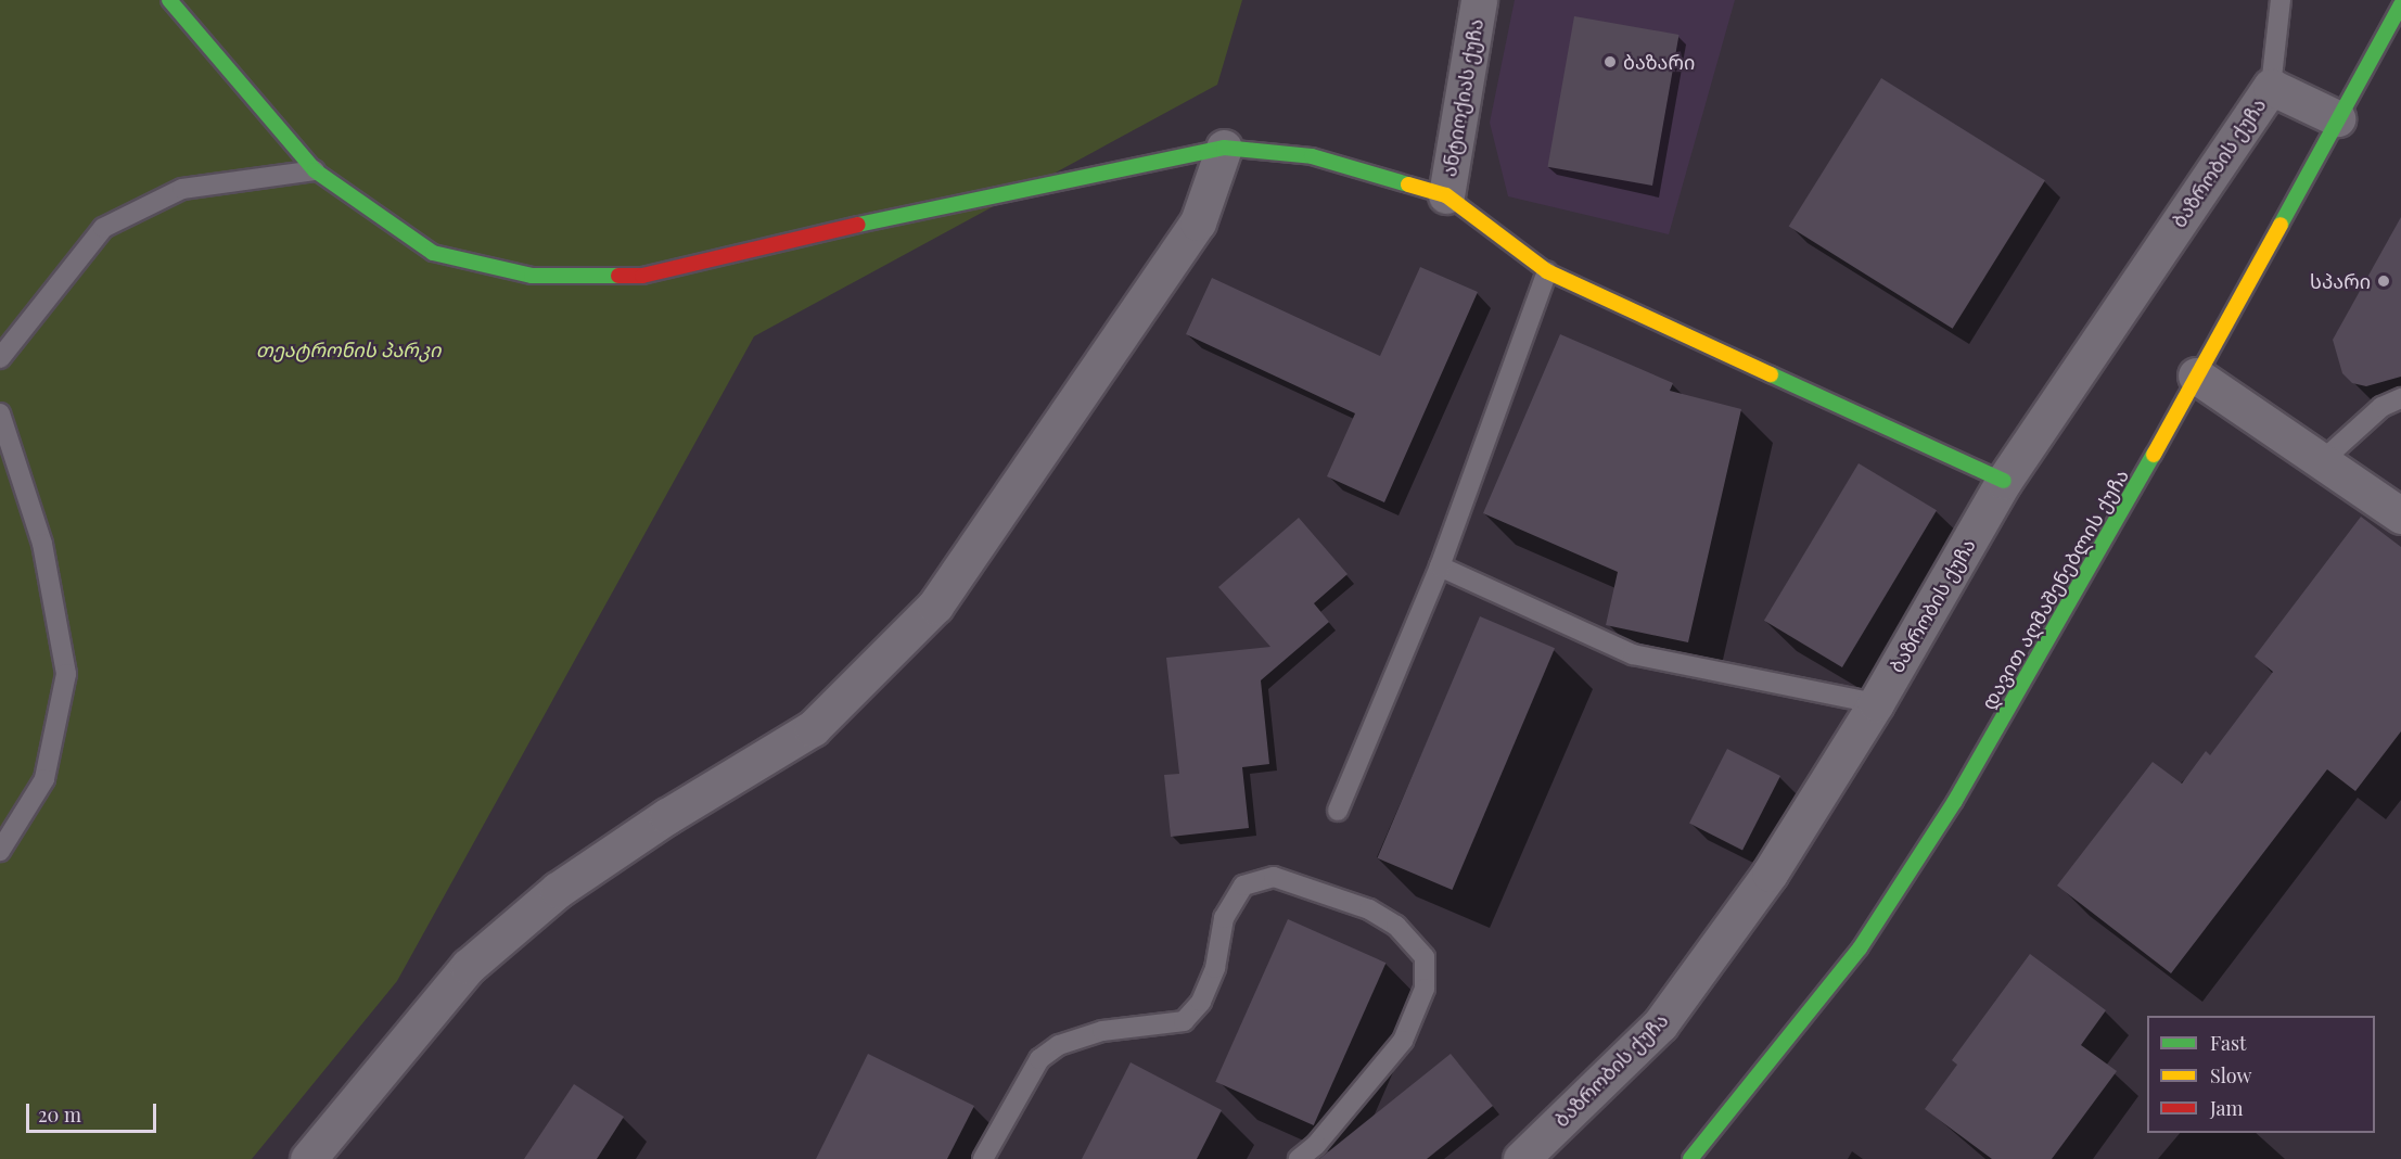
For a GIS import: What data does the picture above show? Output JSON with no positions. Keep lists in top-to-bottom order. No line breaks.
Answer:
{"streets":{"street":["ანტიოქიას ქუჩა","ბაზრობის ქუჩა","დავით აღმაშენებლის ქუჩა"]},"crossings":[["ბაზრობის ქუჩა","დავით აღმაშენებლის ქუჩა"]],"parks":["თეატრონის პარკი"],"places":["ბაზარი","სპარი"],"legend":["Fast","Slow","Jam"],"scale_bar":"20 m"}
